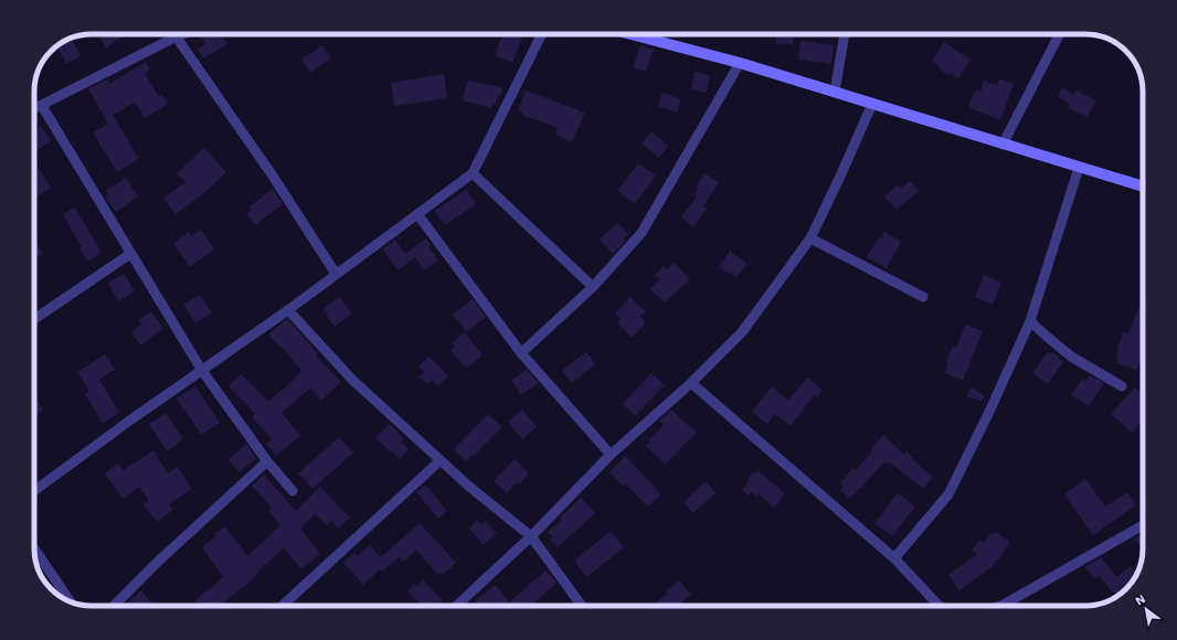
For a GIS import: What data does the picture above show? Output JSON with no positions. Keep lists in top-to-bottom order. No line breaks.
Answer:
{"north":"top left"}
